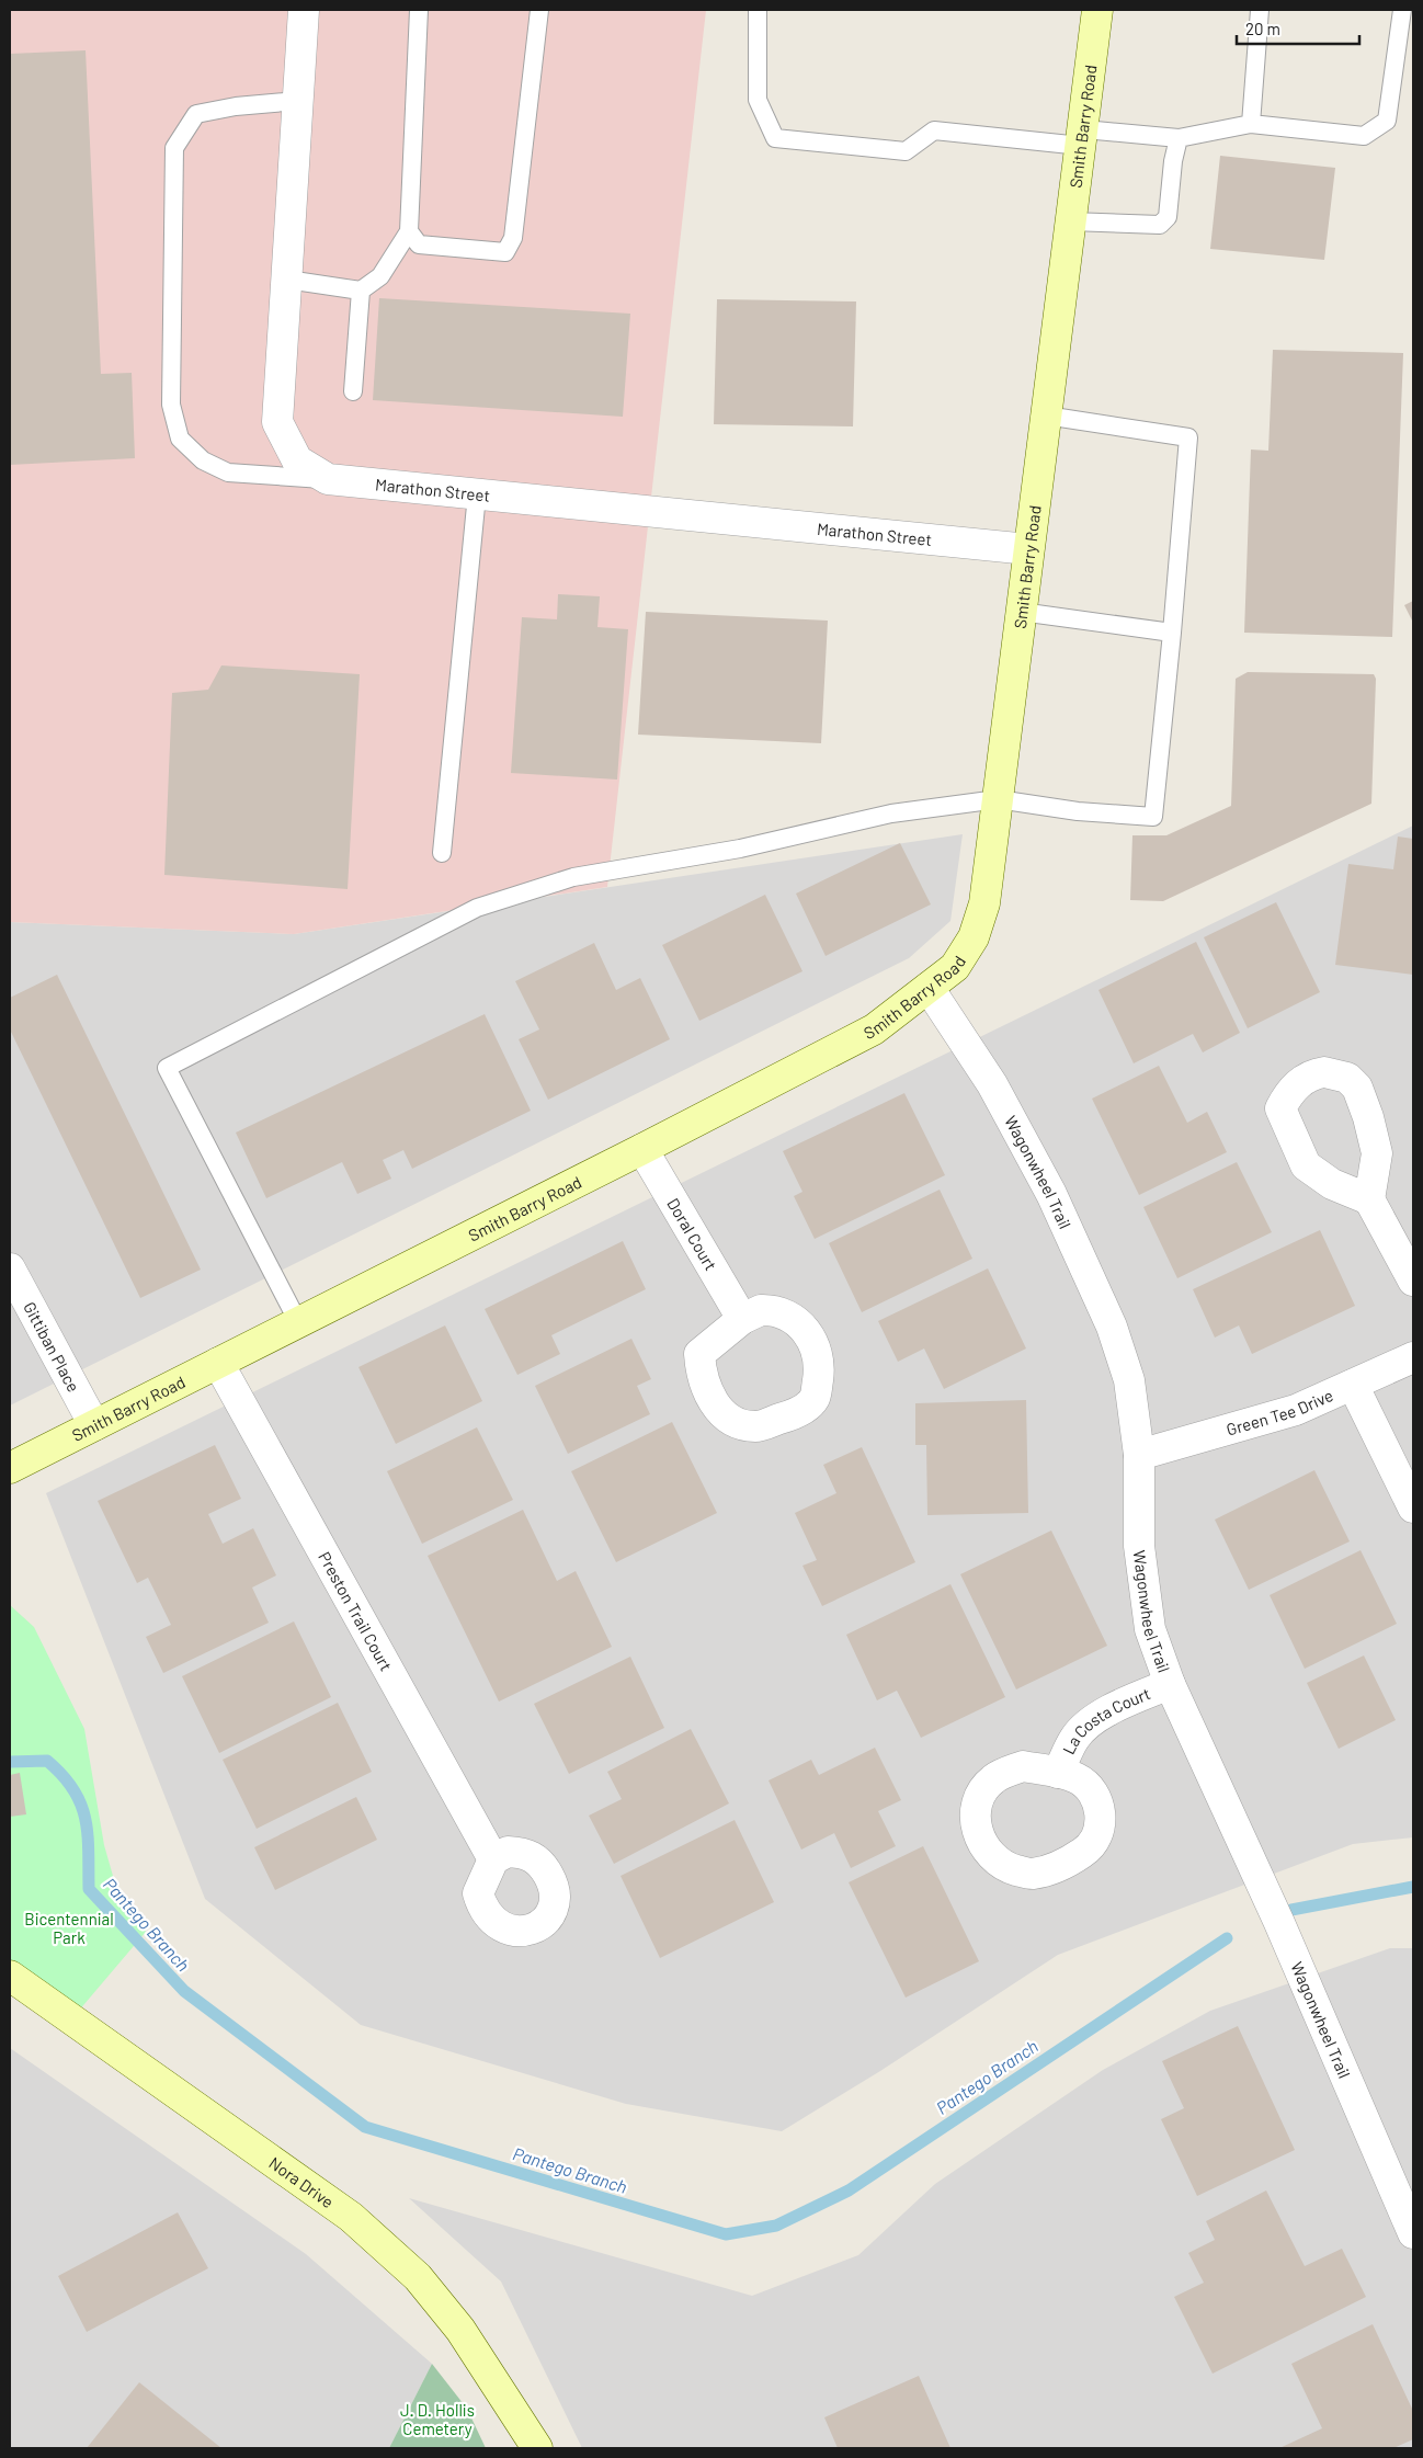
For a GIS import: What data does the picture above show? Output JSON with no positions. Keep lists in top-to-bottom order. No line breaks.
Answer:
{"streets":{"street":["Smith Barry Road","Marathon Street","Wagonwheel Trail","Doral Court","Gittiban Place","Green Tee Drive","Preston Trail Court","La Costa Court","Nora Drive"]},"crossings":[["Smith Barry Road","Marathon Street"],["Smith Barry Road","Wagonwheel Trail"],["Smith Barry Road","Doral Court"],["Smith Barry Road","Gittiban Place"],["Smith Barry Road","Preston Trail Court"],["Wagonwheel Trail","Green Tee Drive"],["Wagonwheel Trail","La Costa Court"]],"water":["Pantego Branch"],"parks":["Bicentennial Park","J. D. Hollis Cemetery"],"scale_bar":"20 m"}
